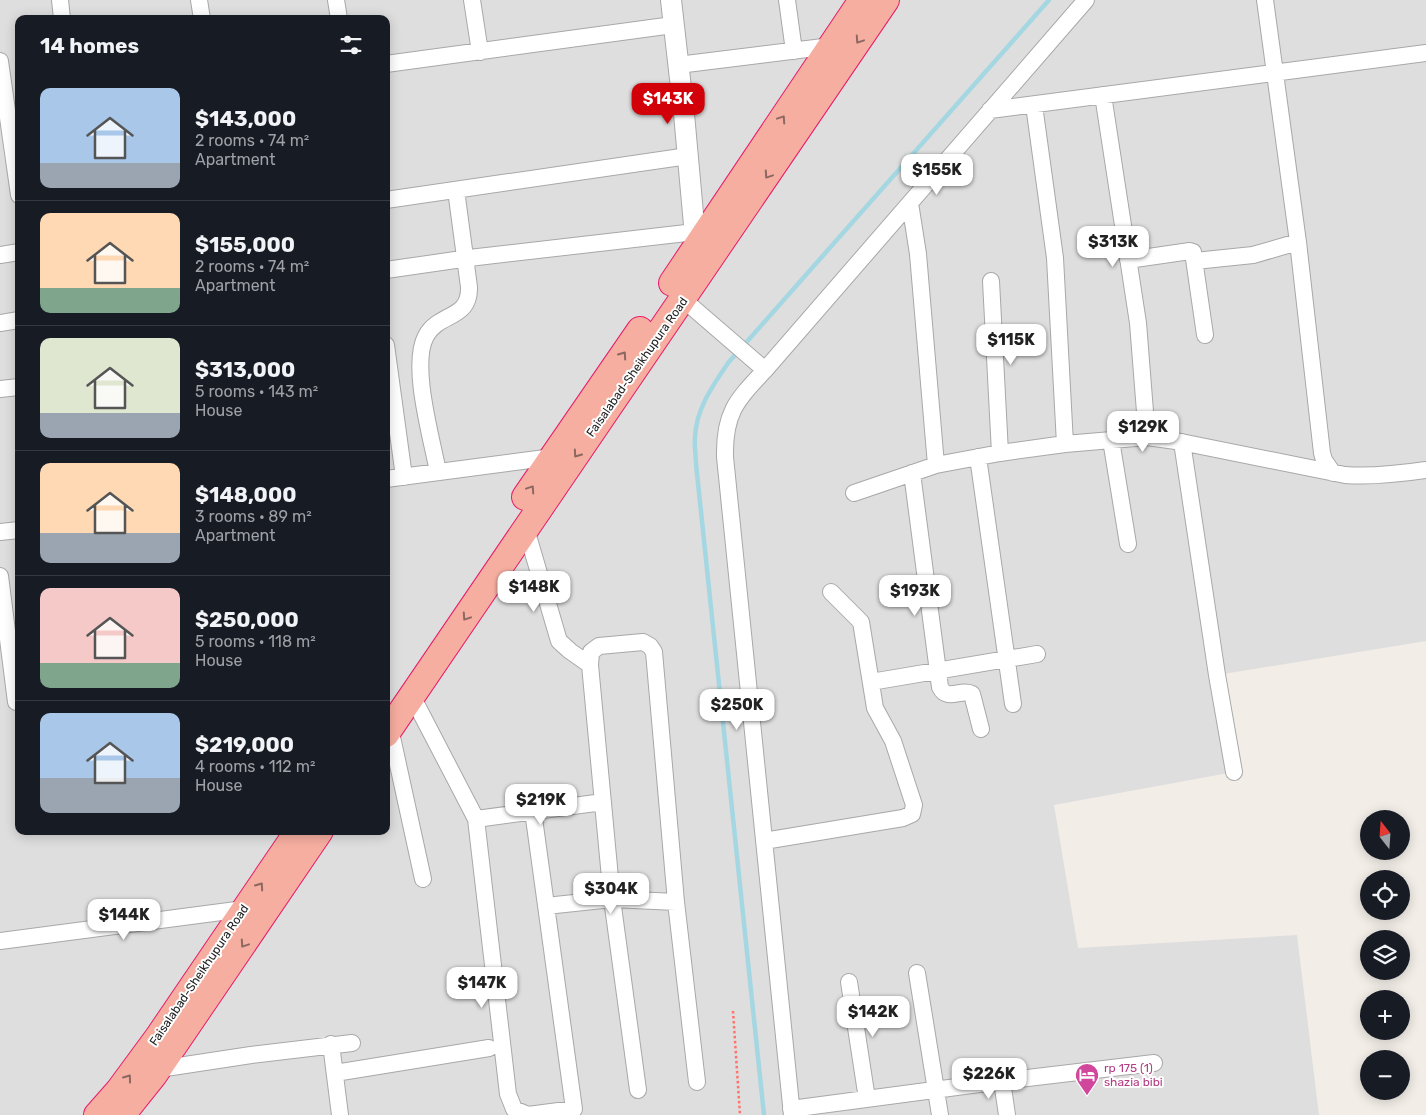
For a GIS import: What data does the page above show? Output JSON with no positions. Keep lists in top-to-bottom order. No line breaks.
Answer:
{"streets":{"highway":["Faisalabad-Sheikhupura Road"]},"places":{"hotel":["rp 175 (1) shazia bibi"]},"north":"top","page":{"heading":"14 homes","list":[{"name":"$143,000","note":"2 rooms · 74 m² · Apartment"},{"name":"$155,000","note":"2 rooms · 74 m² · Apartment"},{"name":"$313,000","note":"5 rooms · 143 m² · House"},{"name":"$148,000","note":"3 rooms · 89 m² · Apartment"},{"name":"$250,000","note":"5 rooms · 118 m² · House"},{"name":"$219,000","note":"4 rooms · 112 m² · House"}],"price":["$143K","$155K","$313K","$115K","$129K","$148K","$193K","$250K","$219K","$304K","$144K","$147K","$142K","$226K"],"map_buttons":["+","−"]}}
